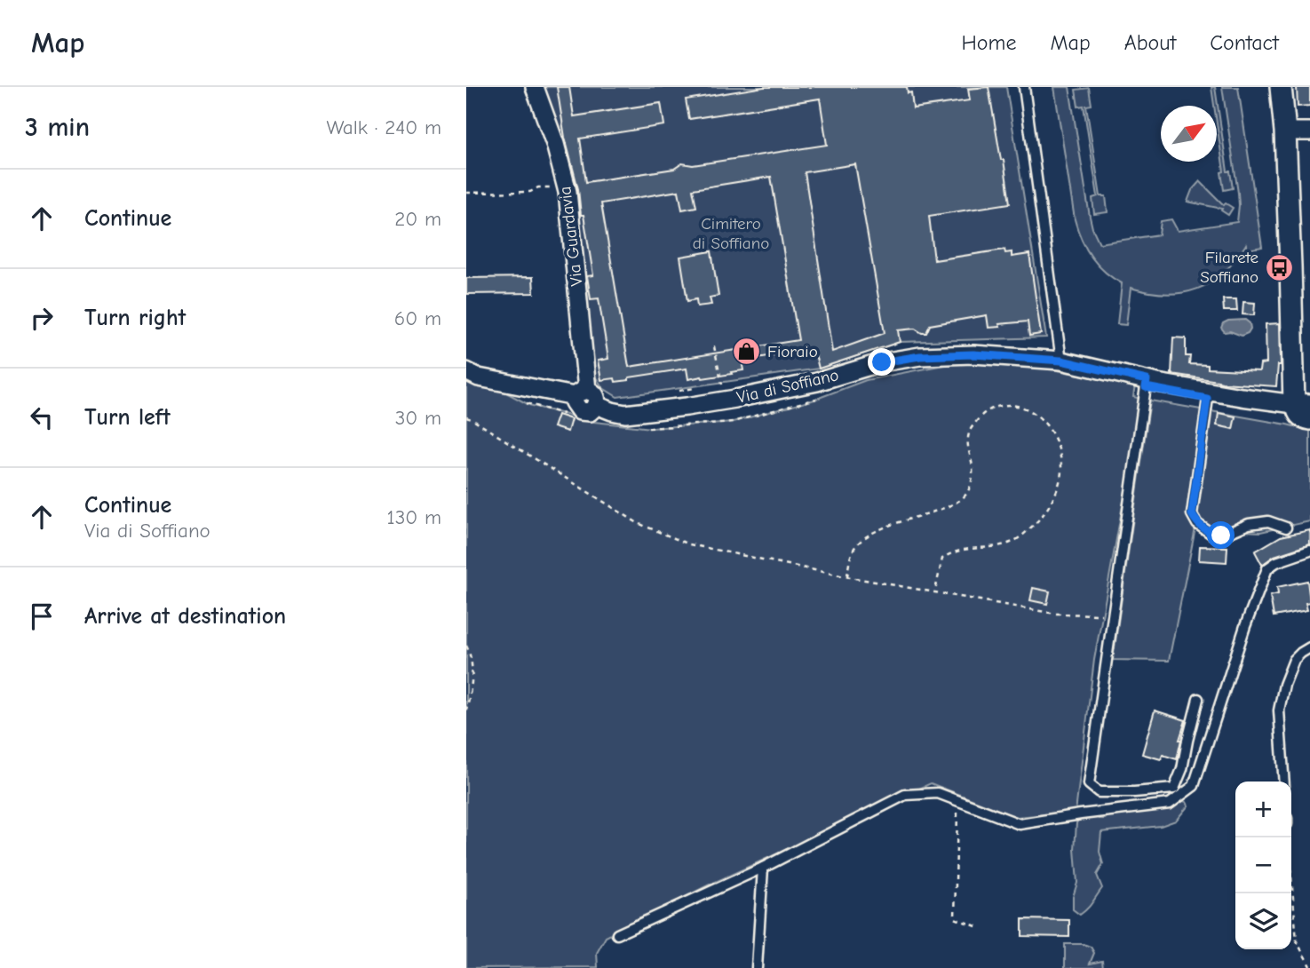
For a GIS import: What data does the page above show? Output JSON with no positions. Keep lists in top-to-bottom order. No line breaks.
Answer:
{"streets":{"street":["Via Guardavia","Via di Soffiano"]},"crossings":[["Via Guardavia","Via di Soffiano"]],"parks":["Cimitero di Soffiano"],"places":{"bus stop":["Filarete Soffiano"],"shop":["Fioraio"]},"north":"top right","page":{"header":"Map","nav":["Home","Map","About","Contact"],"heading":["3 min","Walk · 240 m"],"list":[["Continue","20 m"],["Turn right","60 m"],["Turn left","30 m"],["Continue","Via di Soffiano","130 m"],"Arrive at destination"],"map_buttons":["+","−"]}}
